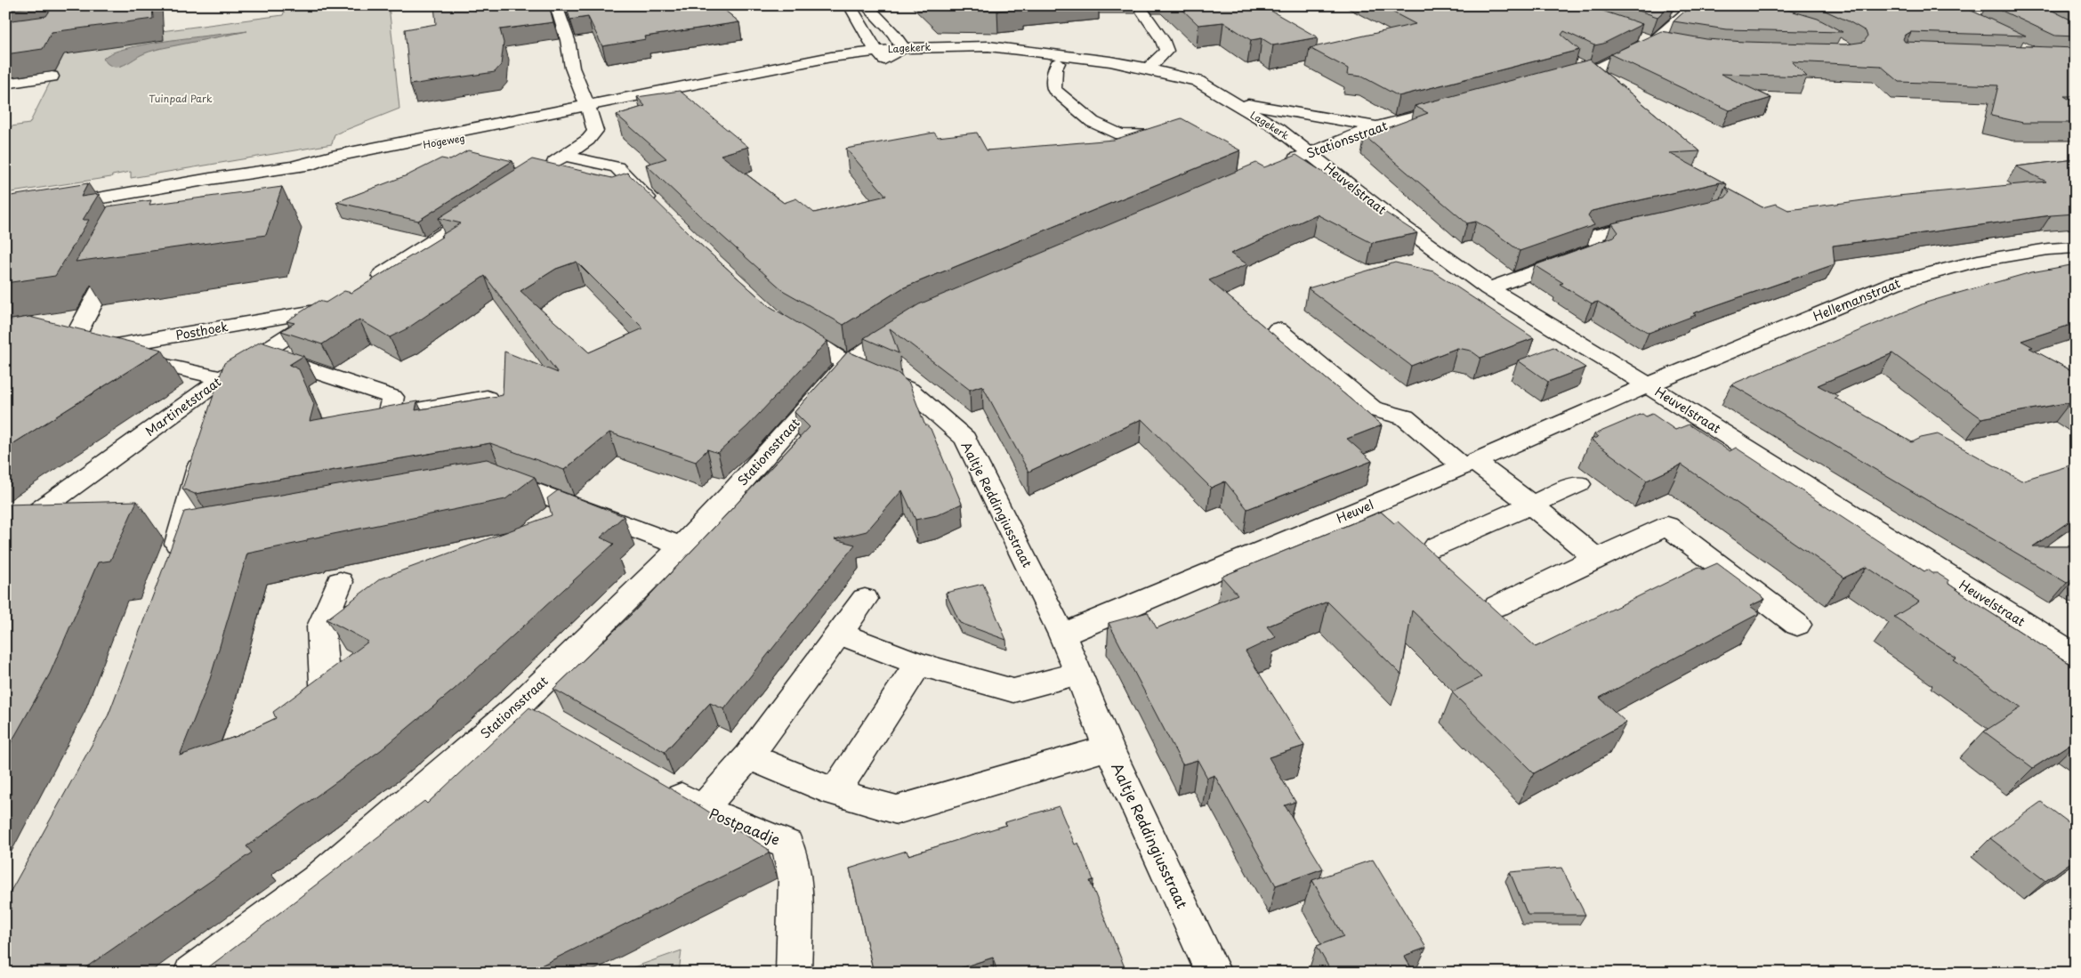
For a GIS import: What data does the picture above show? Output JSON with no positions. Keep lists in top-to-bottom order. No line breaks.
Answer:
{"streets":{"street":["Lagekerk","Stationsstraat","Hogeweg","Heuvelstraat","Hellemanstraat","Posthoek","Martinetstraat","Aaltje Reddingiusstraat","Heuvel","Postpaadje"]},"crossings":[["Lagekerk","Stationsstraat"],["Lagekerk","Hogeweg"],["Lagekerk","Heuvelstraat"],["Stationsstraat","Heuvelstraat"],["Stationsstraat","Aaltje Reddingiusstraat"],["Heuvelstraat","Hellemanstraat"],["Heuvelstraat","Heuvel"],["Hellemanstraat","Heuvel"],["Posthoek","Martinetstraat"],["Aaltje Reddingiusstraat","Heuvel"]],"parks":["Tuinpad Park"]}
